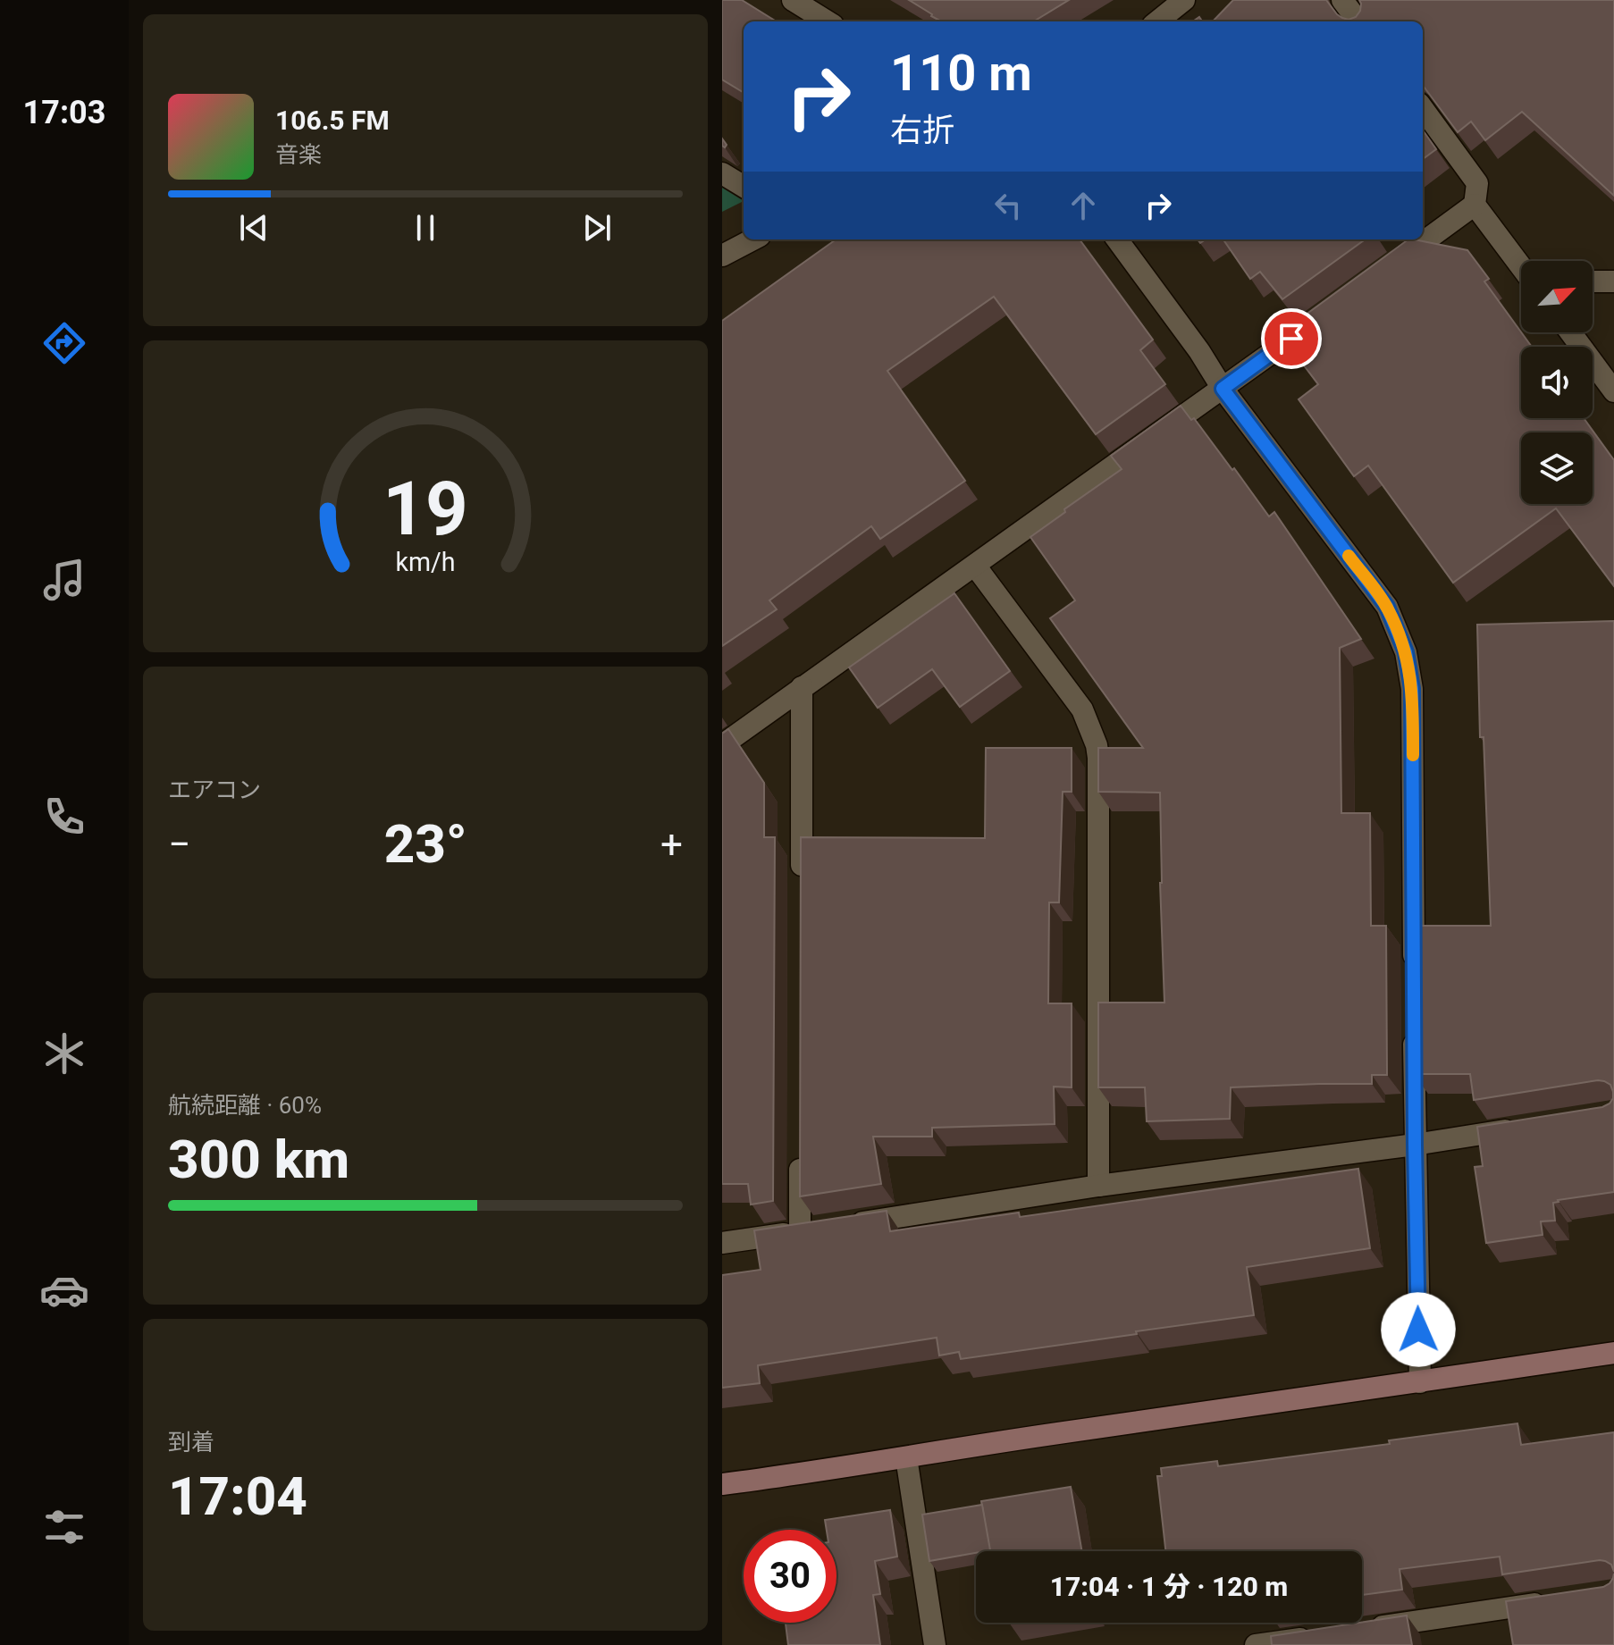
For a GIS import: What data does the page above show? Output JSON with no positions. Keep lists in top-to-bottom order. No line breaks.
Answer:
{"north":"top right","page":{"tabs":"17:03","turn":["110 m","右折"],"song":["106.5 FM","音楽"],"tile":["エアコン",["航続距離 · 60%","300 km"],["到着","17:04"]],"heat":["−","23°","+"],"limit":"30","trip":"17:04 · 1 分 · 120 m","gauge":["19","km/h"]}}
